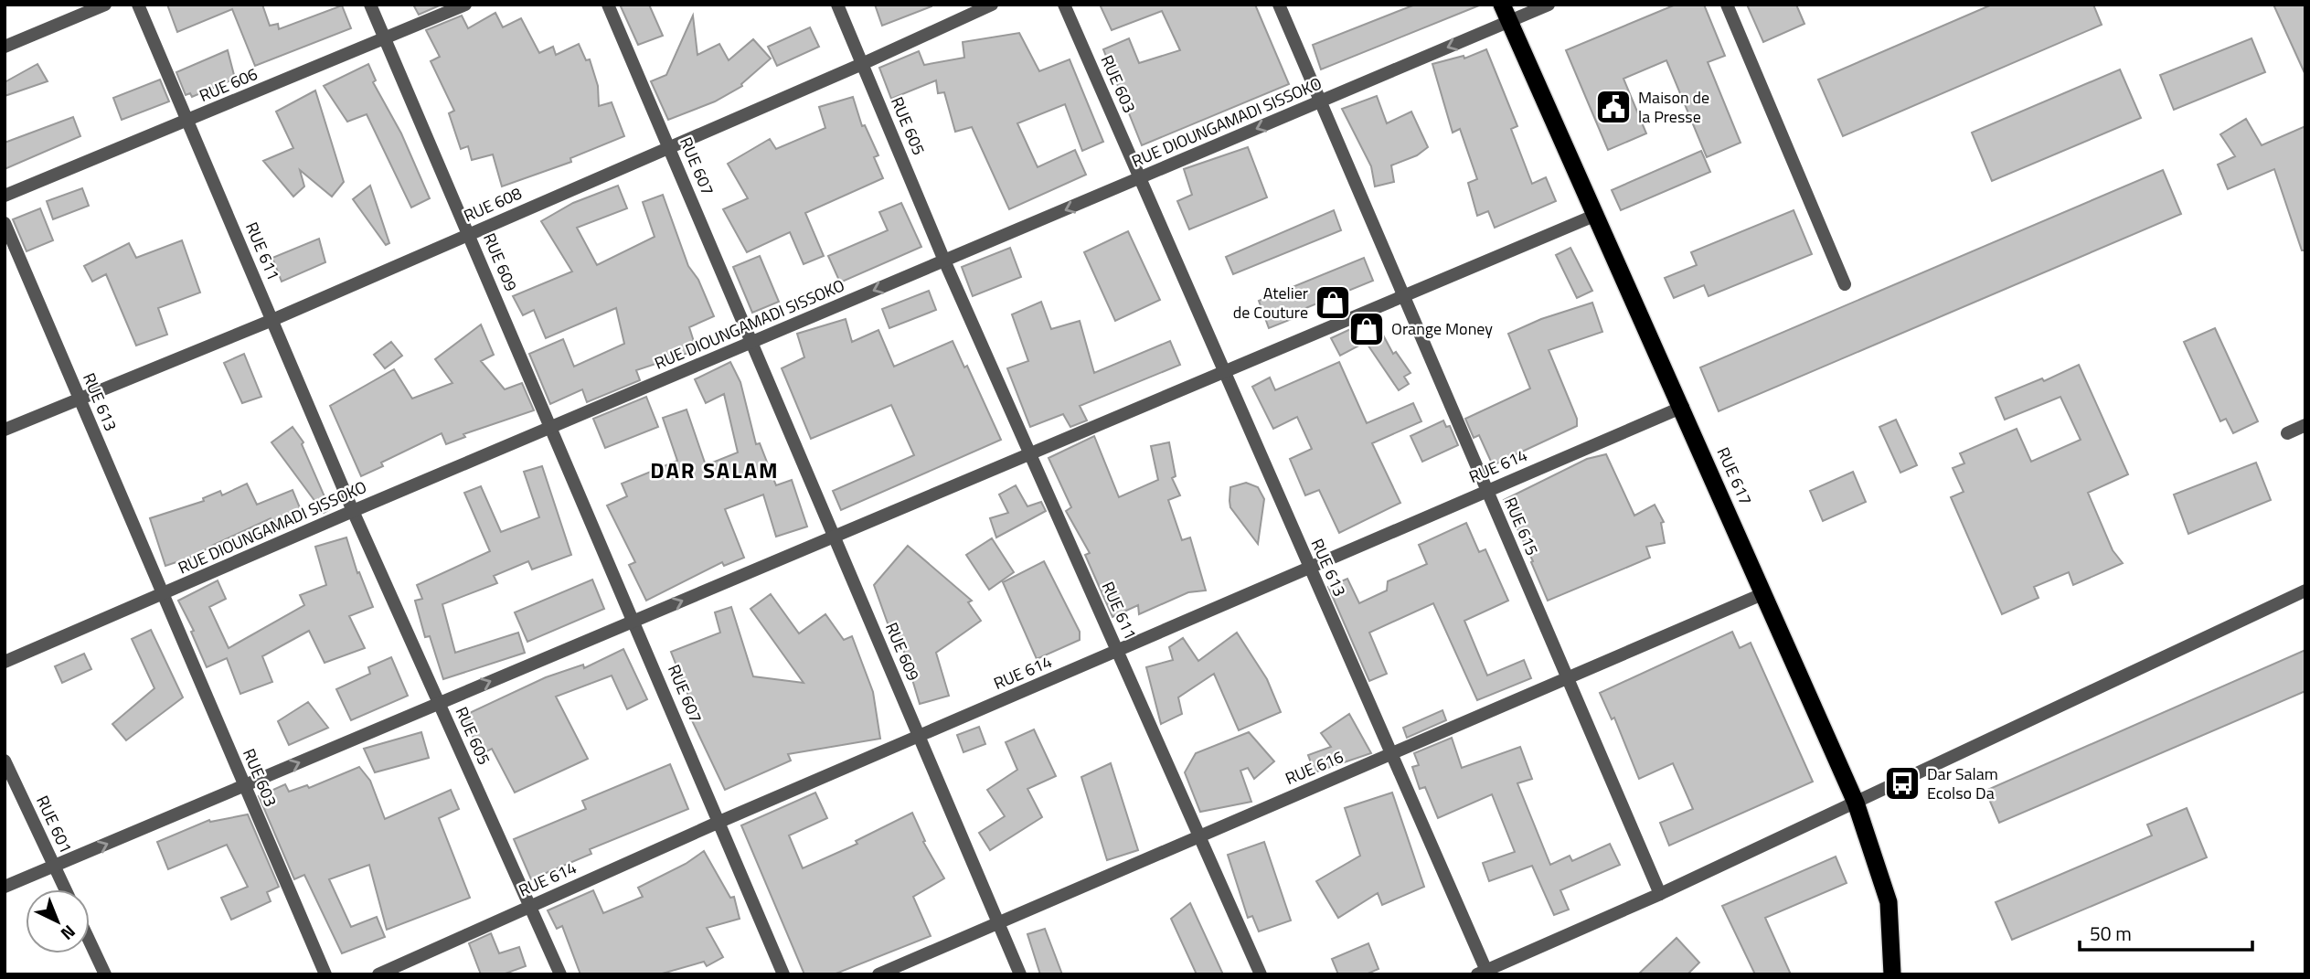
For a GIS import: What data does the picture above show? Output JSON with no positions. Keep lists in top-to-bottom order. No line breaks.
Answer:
{"streets":{"highway":["RUE 617"],"street":["RUE 603","RUE 606","RUE DIOUNGAMADI SISSOKO","RUE 605","RUE 607","RUE 608","RUE 611","RUE 609","RUE 613","RUE 614","RUE 615","RUE 616","RUE 601"]},"crossings":[["RUE 603","RUE DIOUNGAMADI SISSOKO"],["RUE 603","RUE 613"],["RUE 606","RUE 611"],["RUE 606","RUE 609"],["RUE DIOUNGAMADI SISSOKO","RUE 605"],["RUE DIOUNGAMADI SISSOKO","RUE 607"],["RUE DIOUNGAMADI SISSOKO","RUE 611"],["RUE DIOUNGAMADI SISSOKO","RUE 609"],["RUE DIOUNGAMADI SISSOKO","RUE 613"],["RUE DIOUNGAMADI SISSOKO","RUE 617"],["RUE DIOUNGAMADI SISSOKO","RUE 615"],["RUE 605","RUE 608"],["RUE 605","RUE 611"],["RUE 605","RUE 614"],["RUE 607","RUE 608"],["RUE 607","RUE 609"],["RUE 607","RUE 614"],["RUE 608","RUE 611"],["RUE 608","RUE 609"],["RUE 608","RUE 613"],["RUE 611","RUE 614"],["RUE 611","RUE 616"],["RUE 609","RUE 614"],["RUE 609","RUE 616"],["RUE 613","RUE 614"],["RUE 613","RUE 616"],["RUE 614","RUE 617"],["RUE 614","RUE 615"],["RUE 617","RUE 616"],["RUE 615","RUE 616"]],"one_way":["RUE DIOUNGAMADI SISSOKO"],"districts":["DAR SALAM"],"places":{"public building":["Maison de la Presse"],"shop":["Atelier de Couture","Orange Money"],"bus stop":["Dar Salam Ecolso Da"]},"scale_bar":"50 m","north":"bottom right"}
